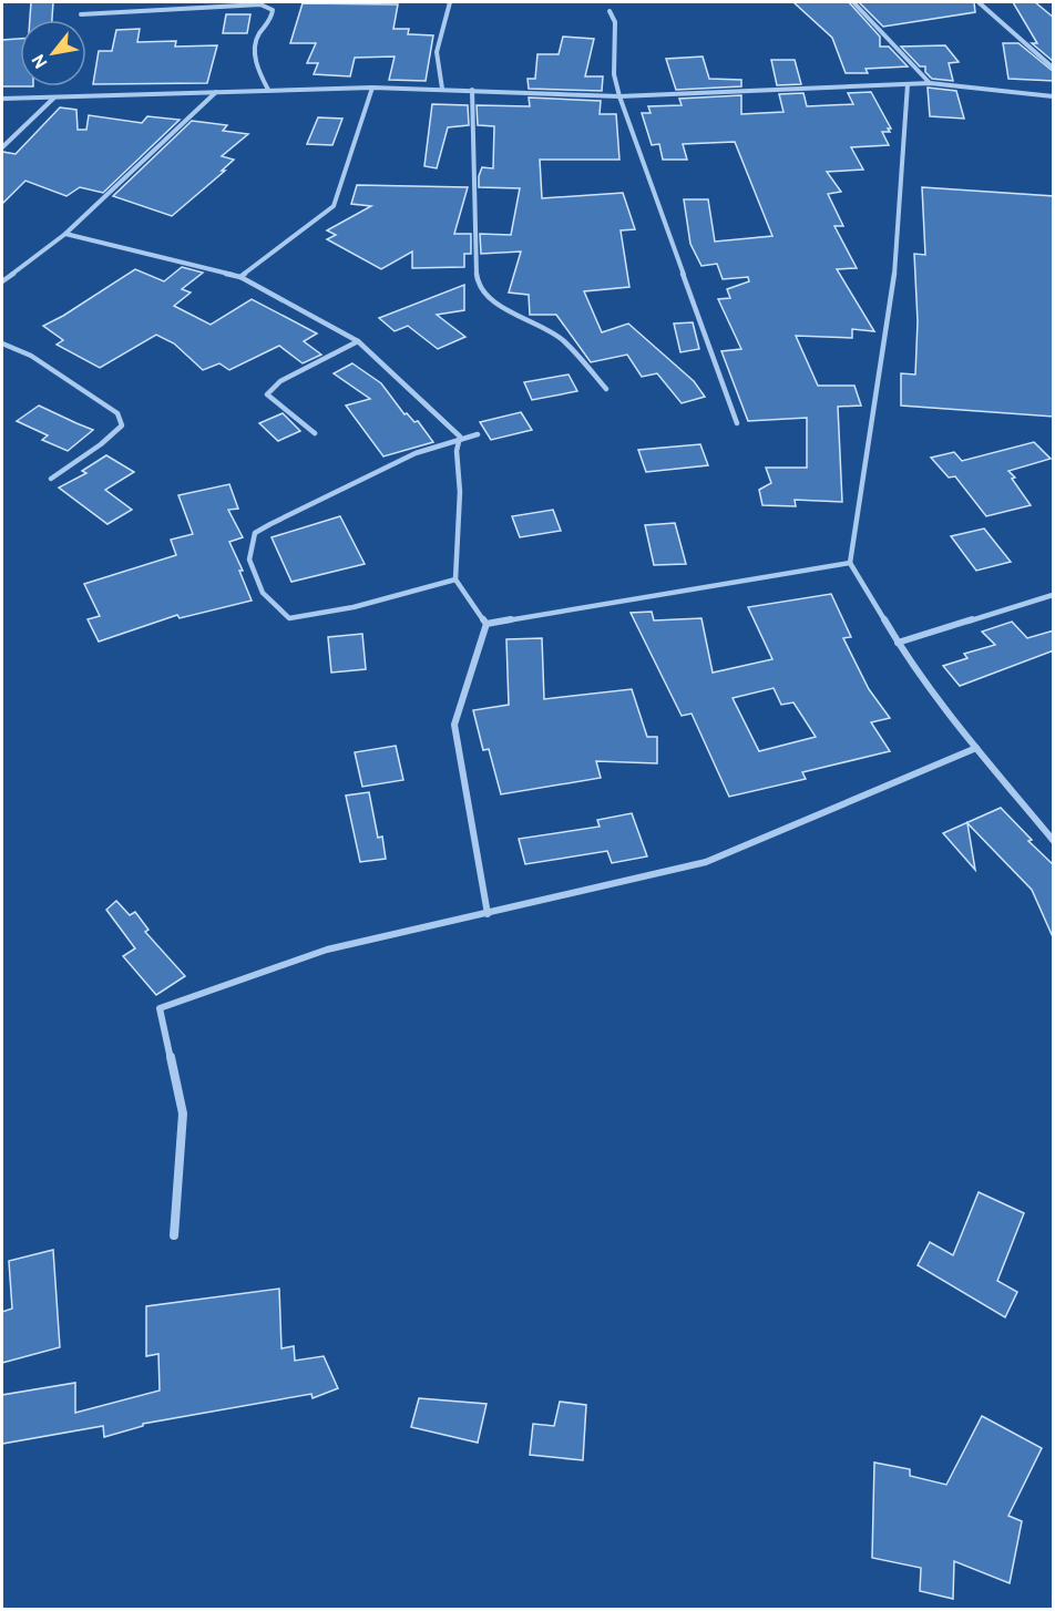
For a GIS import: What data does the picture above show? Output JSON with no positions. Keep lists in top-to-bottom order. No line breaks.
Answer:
{"north":"bottom left"}
